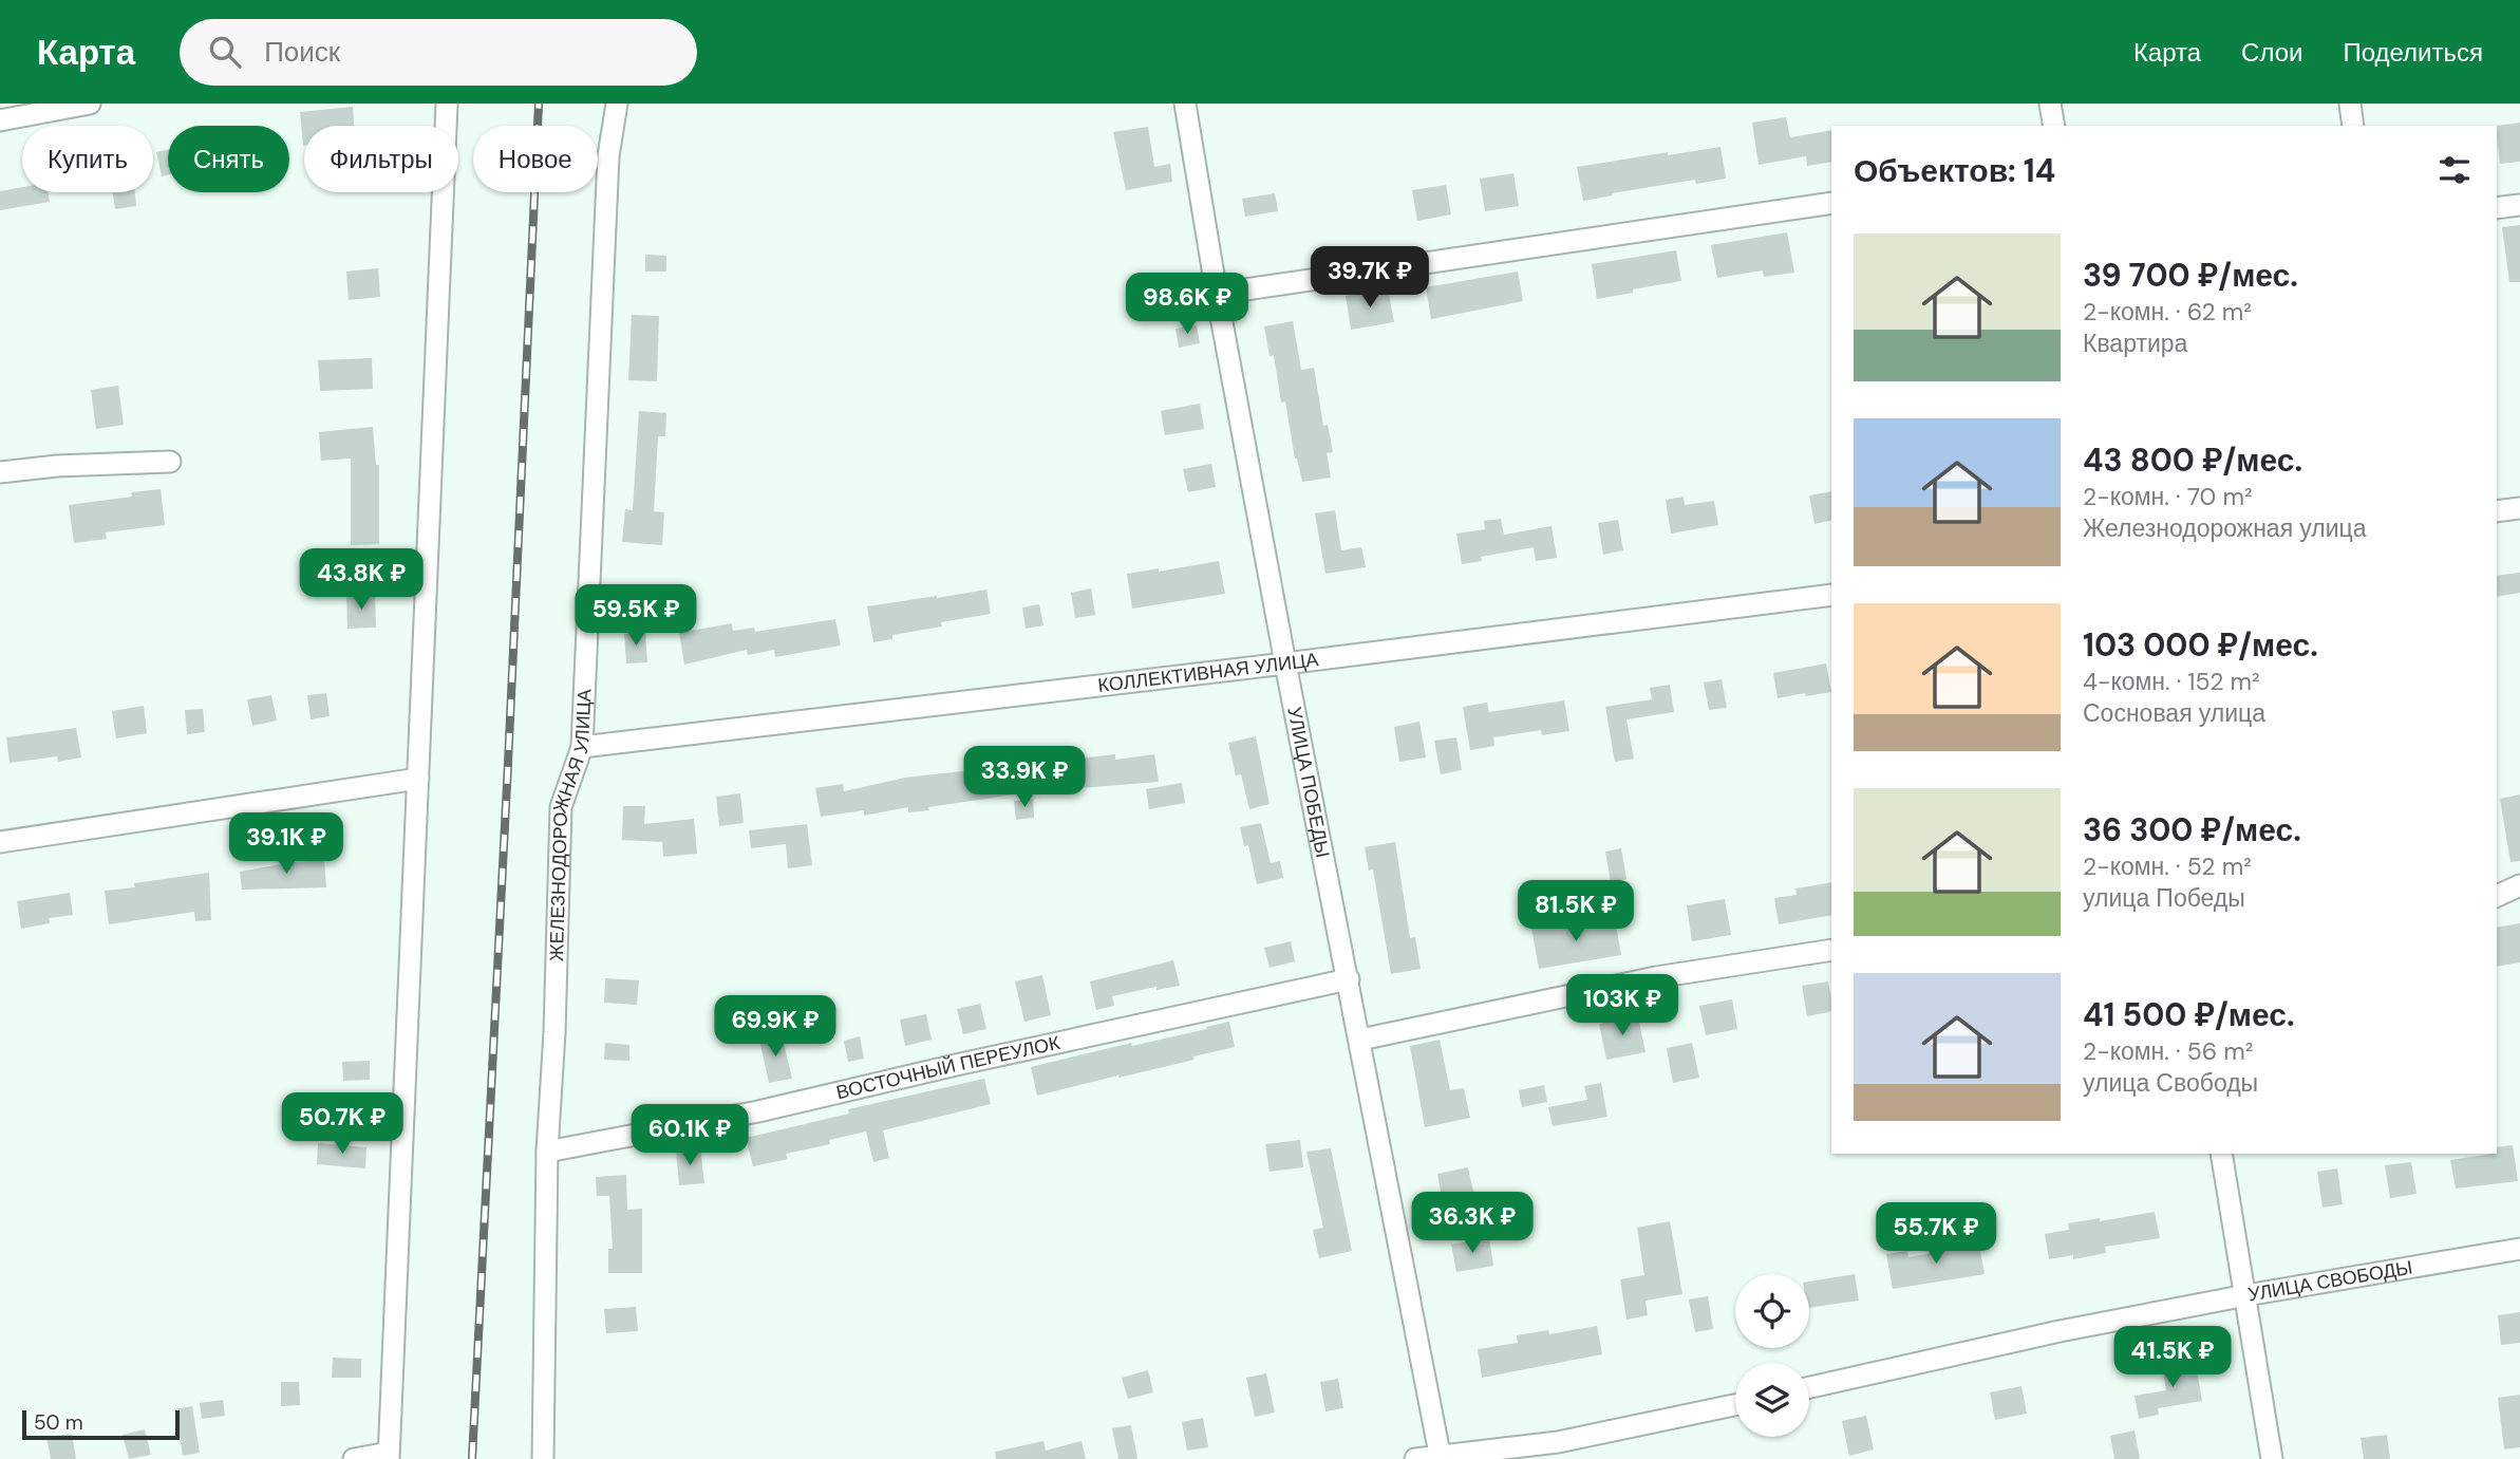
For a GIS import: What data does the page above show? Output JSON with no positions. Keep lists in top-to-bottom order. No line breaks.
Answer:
{"streets":{"street":["КОЛЛЕКТИВНАЯ УЛИЦА","УЛИЦА ПОБЕДЫ","ЖЕЛЕЗНОДОРОЖНАЯ УЛИЦА","ВОСТОЧНЫЙ ПЕРЕУЛОК","УЛИЦА СВОБОДЫ"]},"crossings":[["КОЛЛЕКТИВНАЯ УЛИЦА","УЛИЦА ПОБЕДЫ"],["КОЛЛЕКТИВНАЯ УЛИЦА","ЖЕЛЕЗНОДОРОЖНАЯ УЛИЦА"],["УЛИЦА ПОБЕДЫ","ВОСТОЧНЫЙ ПЕРЕУЛОК"],["ЖЕЛЕЗНОДОРОЖНАЯ УЛИЦА","ВОСТОЧНЫЙ ПЕРЕУЛОК"]],"scale_bar":"50 m","page":{"header":"Карта","search":"Поиск","nav":["Карта","Слои","Поделиться"],"chip":["Купить","Снять","Фильтры","Новое"],"heading":"Объектов: 14","list":[{"name":"39 700 ₽/мес.","note":"2-комн. · 62 m² · Квартира"},{"name":"43 800 ₽/мес.","note":"2-комн. · 70 m² · Железнодорожная улица"},{"name":"103 000 ₽/мес.","note":"4-комн. · 152 m² · Сосновая улица"},{"name":"36 300 ₽/мес.","note":"2-комн. · 52 m² · улица Победы"},{"name":"41 500 ₽/мес.","note":"2-комн. · 56 m² · улица Свободы"}],"price":["39.7K ₽","98.6K ₽","43.8K ₽","59.5K ₽","33.9K ₽","39.1K ₽","81.5K ₽","103K ₽","69.9K ₽","50.7K ₽","60.1K ₽","36.3K ₽","55.7K ₽","41.5K ₽"],"scale":"50 m"}}
